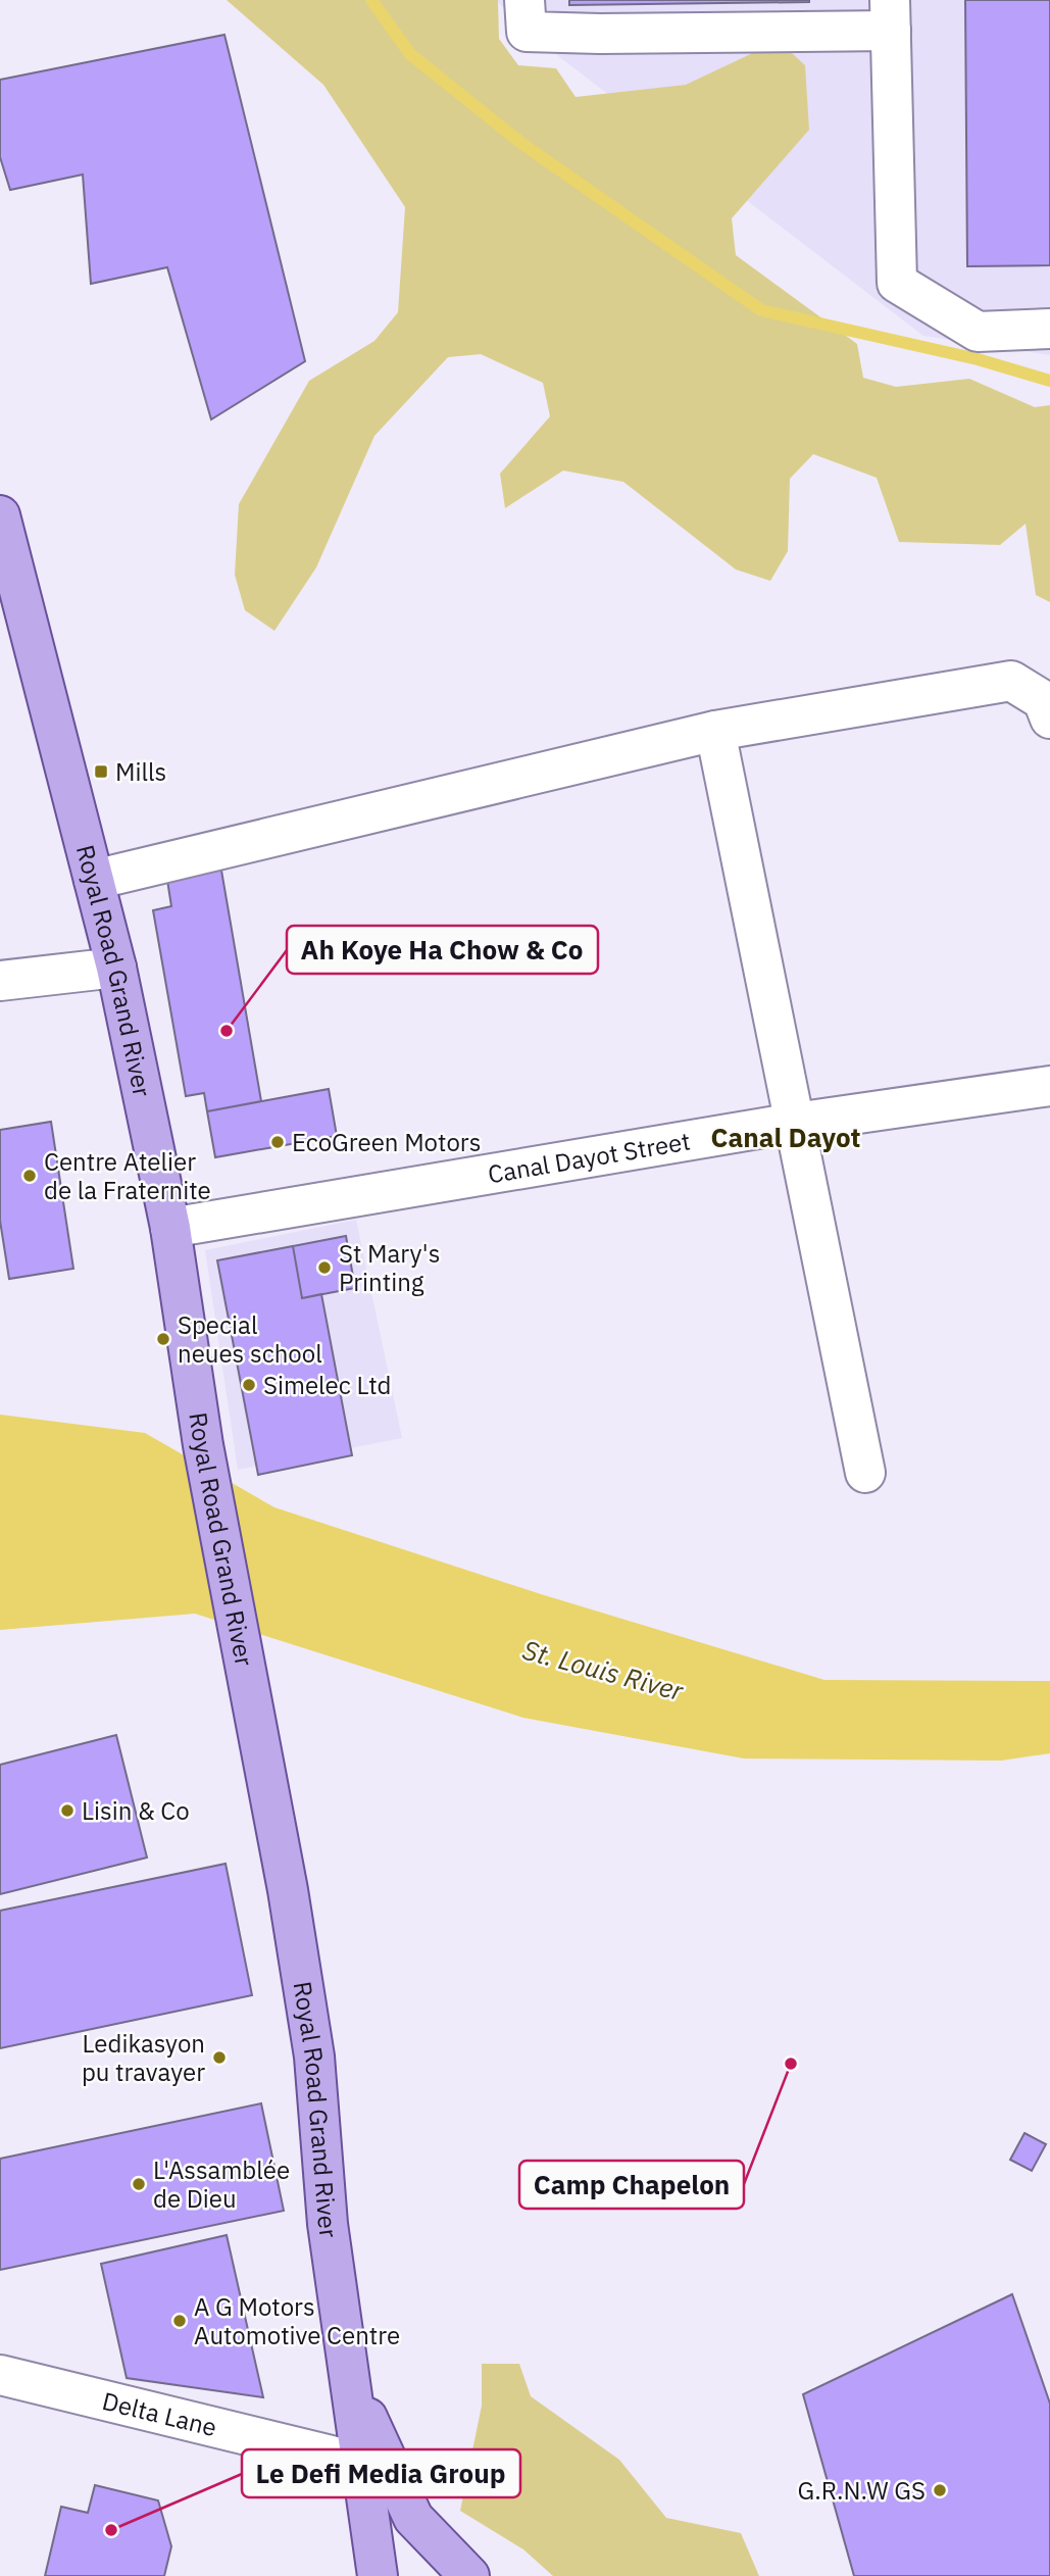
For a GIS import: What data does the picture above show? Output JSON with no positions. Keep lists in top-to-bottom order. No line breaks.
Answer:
{"streets":{"main road":["Royal Road Grand River"],"street":["Canal Dayot Street","Delta Lane"]},"crossings":[["Royal Road Grand River","Canal Dayot Street"],["Royal Road Grand River","Delta Lane"]],"districts":["Canal Dayot"],"water":["St. Louis River"],"places":{"transit":["Mills"],"other":["Ah Koye Ha Chow & Co","EcoGreen Motors","Centre Atelier de la Fraternite","St Mary's Printing","Special neues school","Simelec Ltd","Lisin & Co","Ledikasyon pu travayer","Camp Chapelon","L'Assamblée de Dieu","A G Motors Automotive Centre","G.R.N.W GS","Le Defi Media Group"]}}
